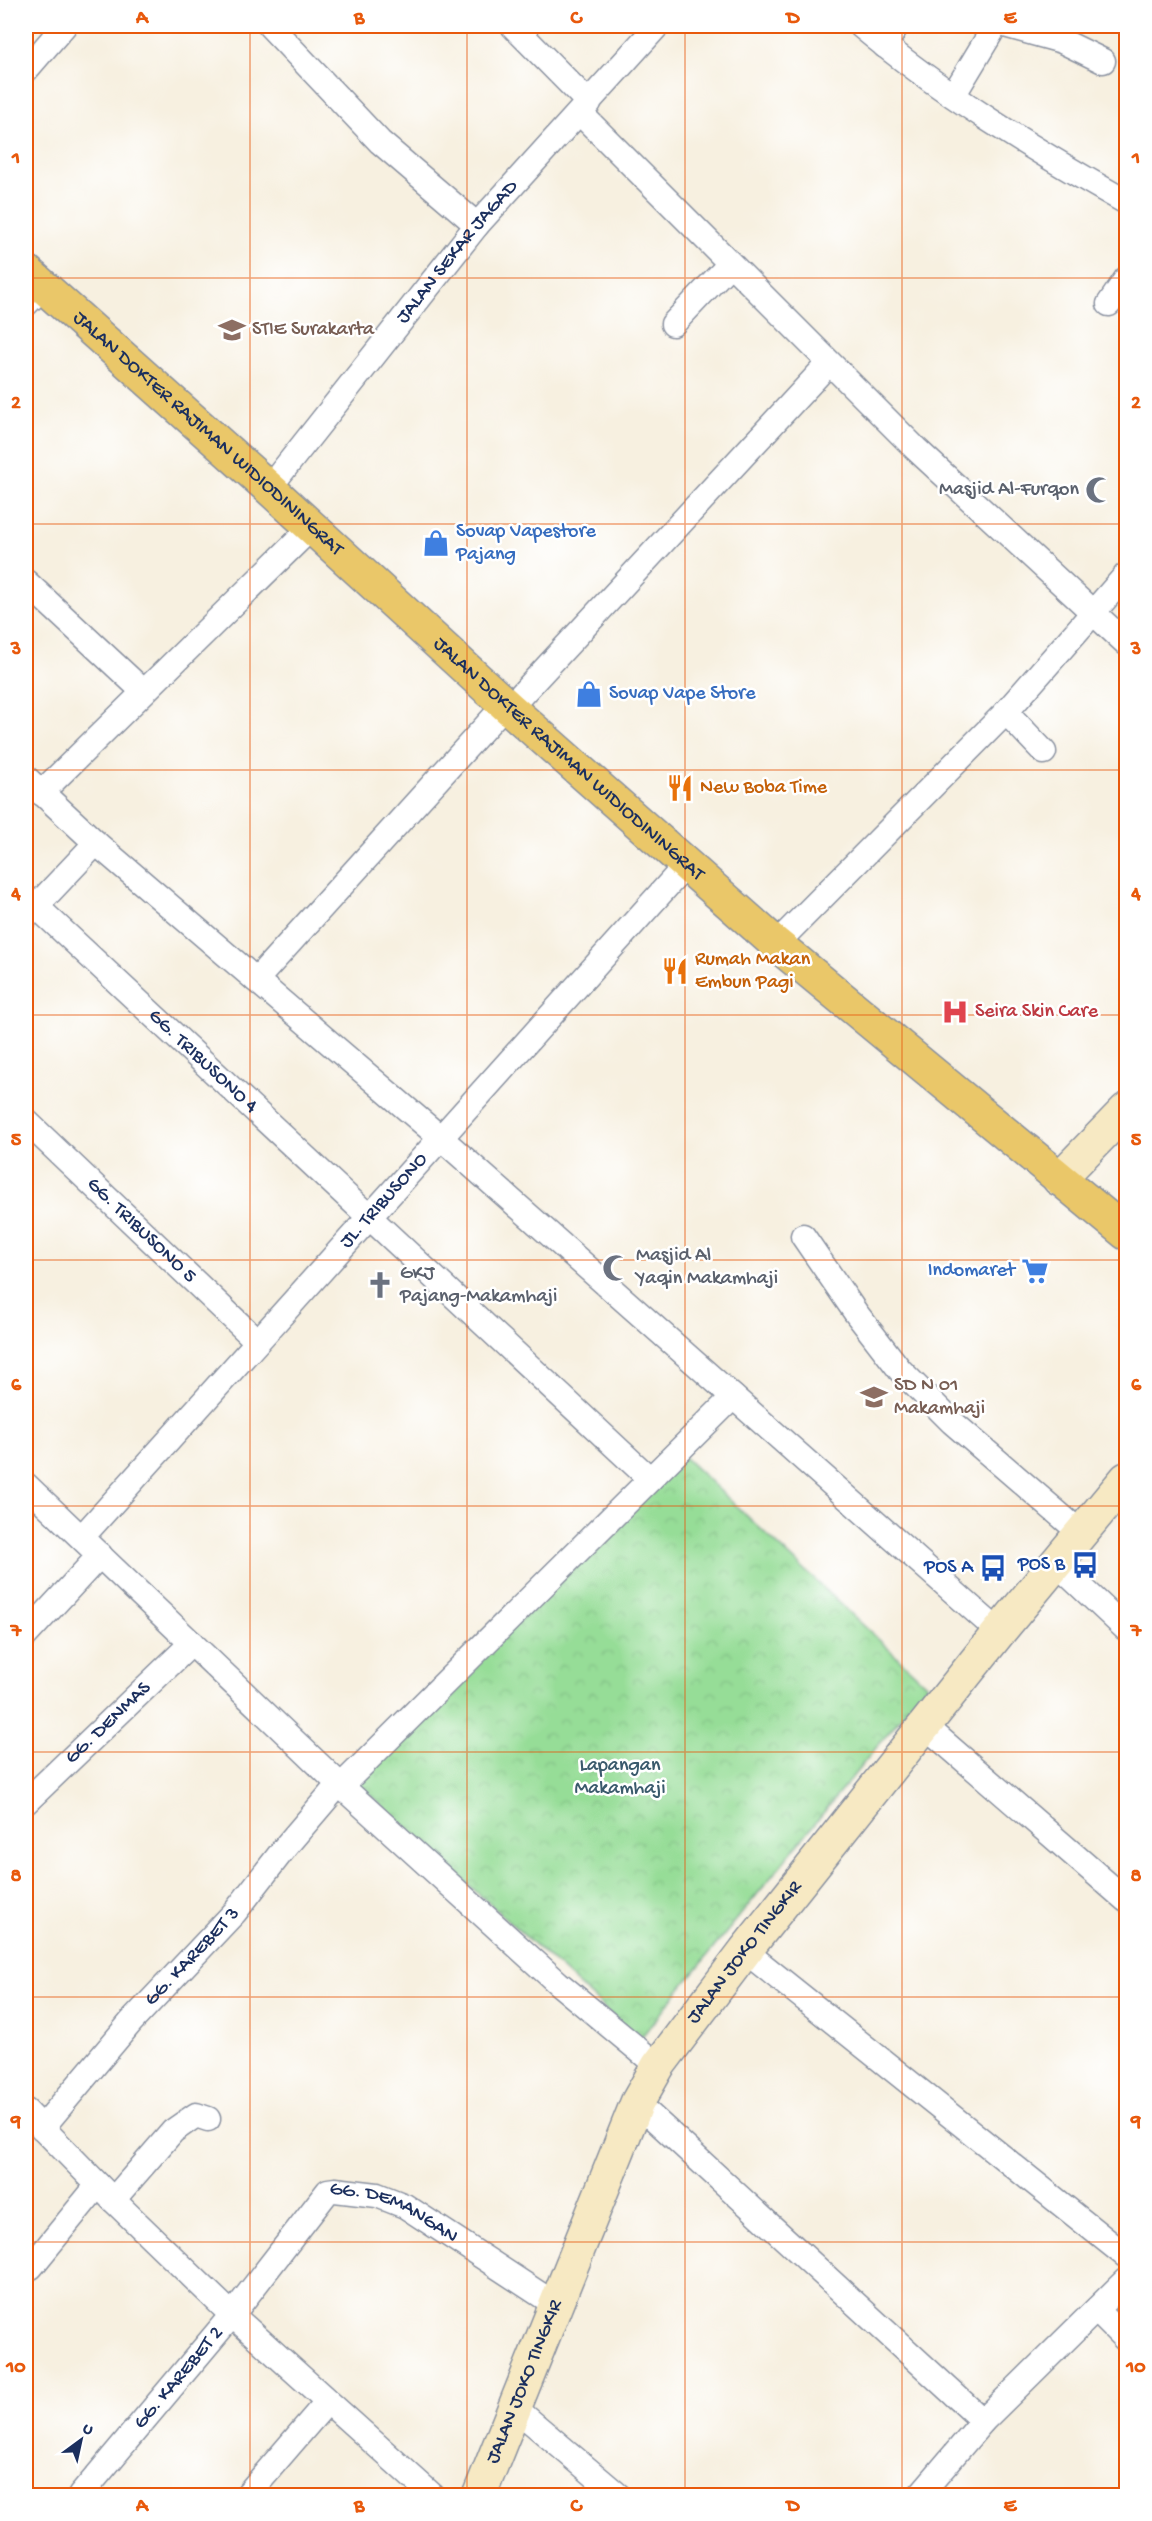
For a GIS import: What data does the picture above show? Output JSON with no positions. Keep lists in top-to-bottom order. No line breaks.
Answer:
{"streets":{"main road":["JALAN DOKTER RAJIMAN WIDIODININGRAT","JALAN JOKO TINGKIR"],"street":["JALAN SEKAR JAGAD","GG. TRIBUSONO 4","JL. TRIBUSONO","GG. TRIBUSONO 5","GG. DENMAS","GG. KAREBET 3","GG. DEMANGAN","GG. KAREBET 2"]},"crossings":[["JALAN SEKAR JAGAD","JALAN DOKTER RAJIMAN WIDIODININGRAT"],["JALAN DOKTER RAJIMAN WIDIODININGRAT","JL. TRIBUSONO"],["GG. TRIBUSONO 4","JL. TRIBUSONO"],["GG. TRIBUSONO 4","GG. KAREBET 3"],["JL. TRIBUSONO","GG. TRIBUSONO 5"],["JALAN JOKO TINGKIR","GG. DEMANGAN"],["GG. DEMANGAN","GG. KAREBET 2"]],"parks":["Lapangan Makamhaji"],"places":{"school or university":["STIE Surakarta","SD N 01 Makamhaji"],"mosque":["Masjid Al-Furqon","Masjid Al Yaqin Makamhaji"],"shop":["Sovap Vapestore Pajang","Sovap Vape Store"],"restaurant":["New Boba Time","Rumah Makan Embun Pagi"],"hospital":["Seira Skin Care"],"supermarket":["Indomaret"],"church":["GKJ Pajang-Makamhaji"],"bus stop":["POS B","POS A"]},"north":"top right","grid":{"columns":["A","B","C","D","E"],"rows":["1","2","3","4","5","6","7","8","9","10"]}}
